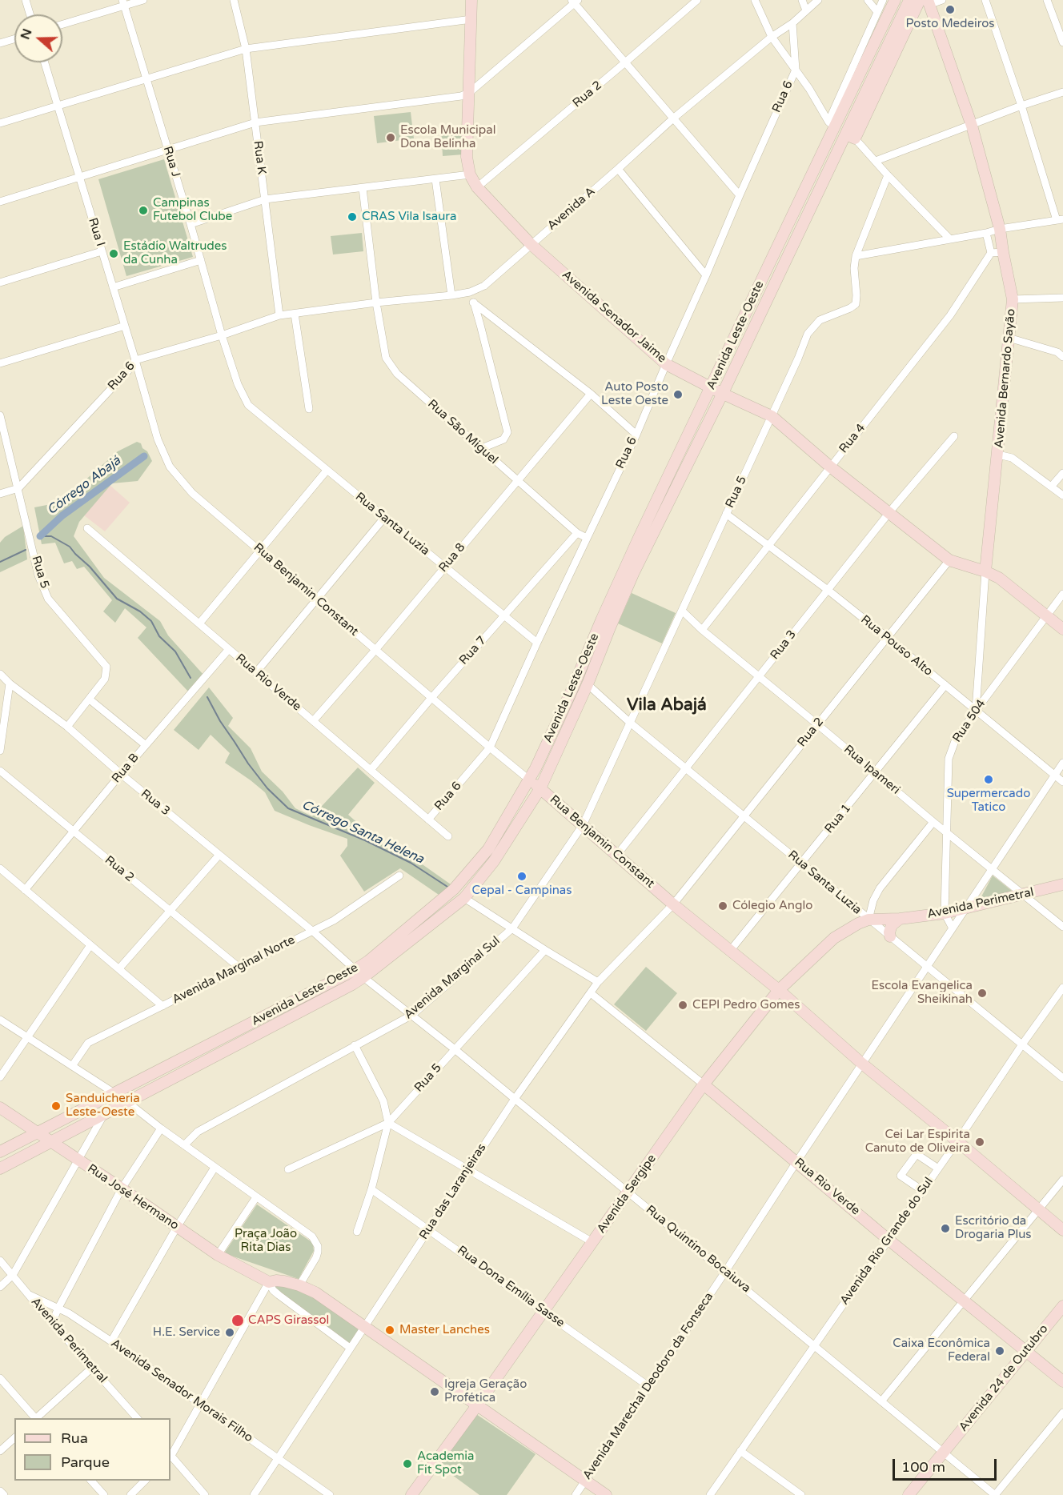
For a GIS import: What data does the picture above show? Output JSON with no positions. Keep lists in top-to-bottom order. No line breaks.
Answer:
{"streets":{"street":["Rua 2","Rua 6","Rua K","Rua J","Avenida A","Rua l","Avenida Senador Jaime","Avenida Leste-Oeste","Avenida Bernardo Sayão","Rua São Miguel","Rua 4","Rua 5","Rua Santa Luzia","Rua 8","Rua Benjamin Constant","Rua 3","Rua Pouso Alto","Rua 7","Rua Rio Verde","Rua 504","Rua B","Rua Ipameri","Rua 1","Avenida Perimetral","Avenida Marginal Norte","Avenida Marginal Sul","Rua das Laranjeiras","Avenida Sergipe","Rua José Hermano","Avenida Rio Grande do Sul","Rua Quintino Bocaiuva","Rua Dona Emília Sasse","Avenida 24 de Outubro","Avenida Marechal Deodoro da Fonseca","Avenida Senador Morais Filho"]},"crossings":[["Rua 2","Avenida Senador Jaime"],["Rua 2","Rua Santa Luzia"],["Rua 2","Rua Benjamin Constant"],["Rua 2","Rua Pouso Alto"],["Rua 2","Rua B"],["Rua 2","Rua Ipameri"],["Rua 2","Avenida Marginal Norte"],["Rua 2","Rua das Laranjeiras"],["Rua 6","Rua K"],["Rua 6","Rua J"],["Rua 6","Avenida A"],["Rua 6","Rua l"],["Rua 6","Avenida Senador Jaime"],["Rua 6","Rua São Miguel"],["Rua 6","Rua 5"],["Rua 6","Rua Santa Luzia"],["Rua 6","Rua Benjamin Constant"],["Rua 6","Rua Rio Verde"],["Rua K","Avenida A"],["Rua J","Rua Santa Luzia"],["Avenida A","Avenida Senador Jaime"],["Avenida A","Rua São Miguel"],["Rua l","Rua Benjamin Constant"],["Avenida Senador Jaime","Avenida Leste-Oeste"],["Avenida Senador Jaime","Avenida Bernardo Sayão"],["Avenida Senador Jaime","Rua 4"],["Avenida Senador Jaime","Rua 5"],["Avenida Senador Jaime","Rua 3"],["Avenida Senador Jaime","Rua 504"],["Avenida Leste-Oeste","Avenida Bernardo Sayão"],["Avenida Leste-Oeste","Rua Santa Luzia"],["Avenida Leste-Oeste","Rua Benjamin Constant"],["Avenida Leste-Oeste","Rua José Hermano"],["Avenida Leste-Oeste","Rua Quintino Bocaiuva"],["Avenida Bernardo Sayão","Rua Pouso Alto"],["Avenida Bernardo Sayão","Rua 504"],["Rua São Miguel","Rua 8"],["Rua São Miguel","Rua 7"],["Rua 4","Rua Pouso Alto"],["Rua 4","Rua Ipameri"],["Rua 5","Rua Santa Luzia"],["Rua 5","Rua Benjamin Constant"],["Rua 5","Rua 3"],["Rua 5","Rua Pouso Alto"],["Rua 5","Rua Ipameri"],["Rua 5","Avenida Marginal Sul"],["Rua 5","Rua Quintino Bocaiuva"],["Rua 5","Rua Dona Emília Sasse"],["Rua Santa Luzia","Rua 8"],["Rua Santa Luzia","Rua 3"],["Rua Santa Luzia","Rua 7"],["Rua Santa Luzia","Rua 1"],["Rua Santa Luzia","Avenida Perimetral"],["Rua Santa Luzia","Avenida Sergipe"],["Rua Santa Luzia","Avenida Rio Grande do Sul"],["Rua Santa Luzia","Avenida Marechal Deodoro da Fonseca"],["Rua 8","Rua Benjamin Constant"],["Rua 8","Rua Rio Verde"],["Rua Benjamin Constant","Rua 3"],["Rua Benjamin Constant","Rua 7"],["Rua Benjamin Constant","Rua 1"],["Rua Benjamin Constant","Avenida Marginal Sul"],["Rua Benjamin Constant","Rua das Laranjeiras"],["Rua Benjamin Constant","Avenida Sergipe"],["Rua Benjamin Constant","Avenida Rio Grande do Sul"],["Rua Benjamin Constant","Avenida Marechal Deodoro da Fonseca"],["Rua 3","Rua Pouso Alto"],["Rua 3","Rua B"],["Rua 3","Rua Ipameri"],["Rua 3","Avenida Marginal Norte"],["Rua 3","Rua Quintino Bocaiuva"],["Rua Pouso Alto","Rua 504"],["Rua Pouso Alto","Rua 1"],["Rua Pouso Alto","Avenida Marechal Deodoro da Fonseca"],["Rua 7","Rua Rio Verde"],["Rua Rio Verde","Rua B"],["Rua Rio Verde","Rua das Laranjeiras"],["Rua Rio Verde","Avenida Sergipe"],["Rua Rio Verde","Avenida Rio Grande do Sul"],["Rua Rio Verde","Avenida 24 de Outubro"],["Rua Rio Verde","Avenida Marechal Deodoro da Fonseca"],["Rua 504","Rua Ipameri"],["Rua 504","Avenida Perimetral"],["Rua 504","Avenida Marechal Deodoro da Fonseca"],["Rua Ipameri","Rua 1"],["Rua Ipameri","Avenida Perimetral"],["Rua Ipameri","Avenida Marechal Deodoro da Fonseca"],["Avenida Perimetral","Avenida Sergipe"],["Avenida Perimetral","Avenida Marechal Deodoro da Fonseca"],["Avenida Perimetral","Avenida Senador Morais Filho"],["Avenida Marginal Norte","Rua Quintino Bocaiuva"],["Avenida Marginal Sul","Rua Quintino Bocaiuva"],["Rua das Laranjeiras","Rua José Hermano"],["Rua das Laranjeiras","Rua Quintino Bocaiuva"],["Rua das Laranjeiras","Rua Dona Emília Sasse"],["Rua das Laranjeiras","Avenida Senador Morais Filho"],["Avenida Sergipe","Rua José Hermano"],["Avenida Sergipe","Rua Quintino Bocaiuva"],["Avenida Sergipe","Rua Dona Emília Sasse"],["Rua José Hermano","Avenida Marechal Deodoro da Fonseca"],["Avenida Rio Grande do Sul","Rua Quintino Bocaiuva"],["Rua Quintino Bocaiuva","Avenida 24 de Outubro"],["Rua Quintino Bocaiuva","Avenida Marechal Deodoro da Fonseca"],["Rua Dona Emília Sasse","Avenida Marechal Deodoro da Fonseca"]],"districts":["Vila Abajá"],"water":["Córrego Abajá","Córrego Santa Helena"],"parks":["Praça João Rita Dias"],"places":["Posto Medeiros","Escola Municipal Dona Belinha","Campinas Futebol Clube","CRAS Vila Isaura","Estádio Waltrudes da Cunha","Auto Posto Leste Oeste","Supermercado Tatico","Cepal - Campinas","Cólegio Anglo","Escola Evangelica Sheikinah","CEPI Pedro Gomes","Sanduicheria Leste-Oeste","Cei Lar Espirita Canuto de Oliveira","Escritório da Drogaria Plus","CAPS Girassol","Master Lanches","H.E. Service","Caixa Econômica Federal","Igreja Geração Profética","Academia Fit Spot"],"legend":["Rua","Parque"],"scale_bar":"100 m","north":"left"}
